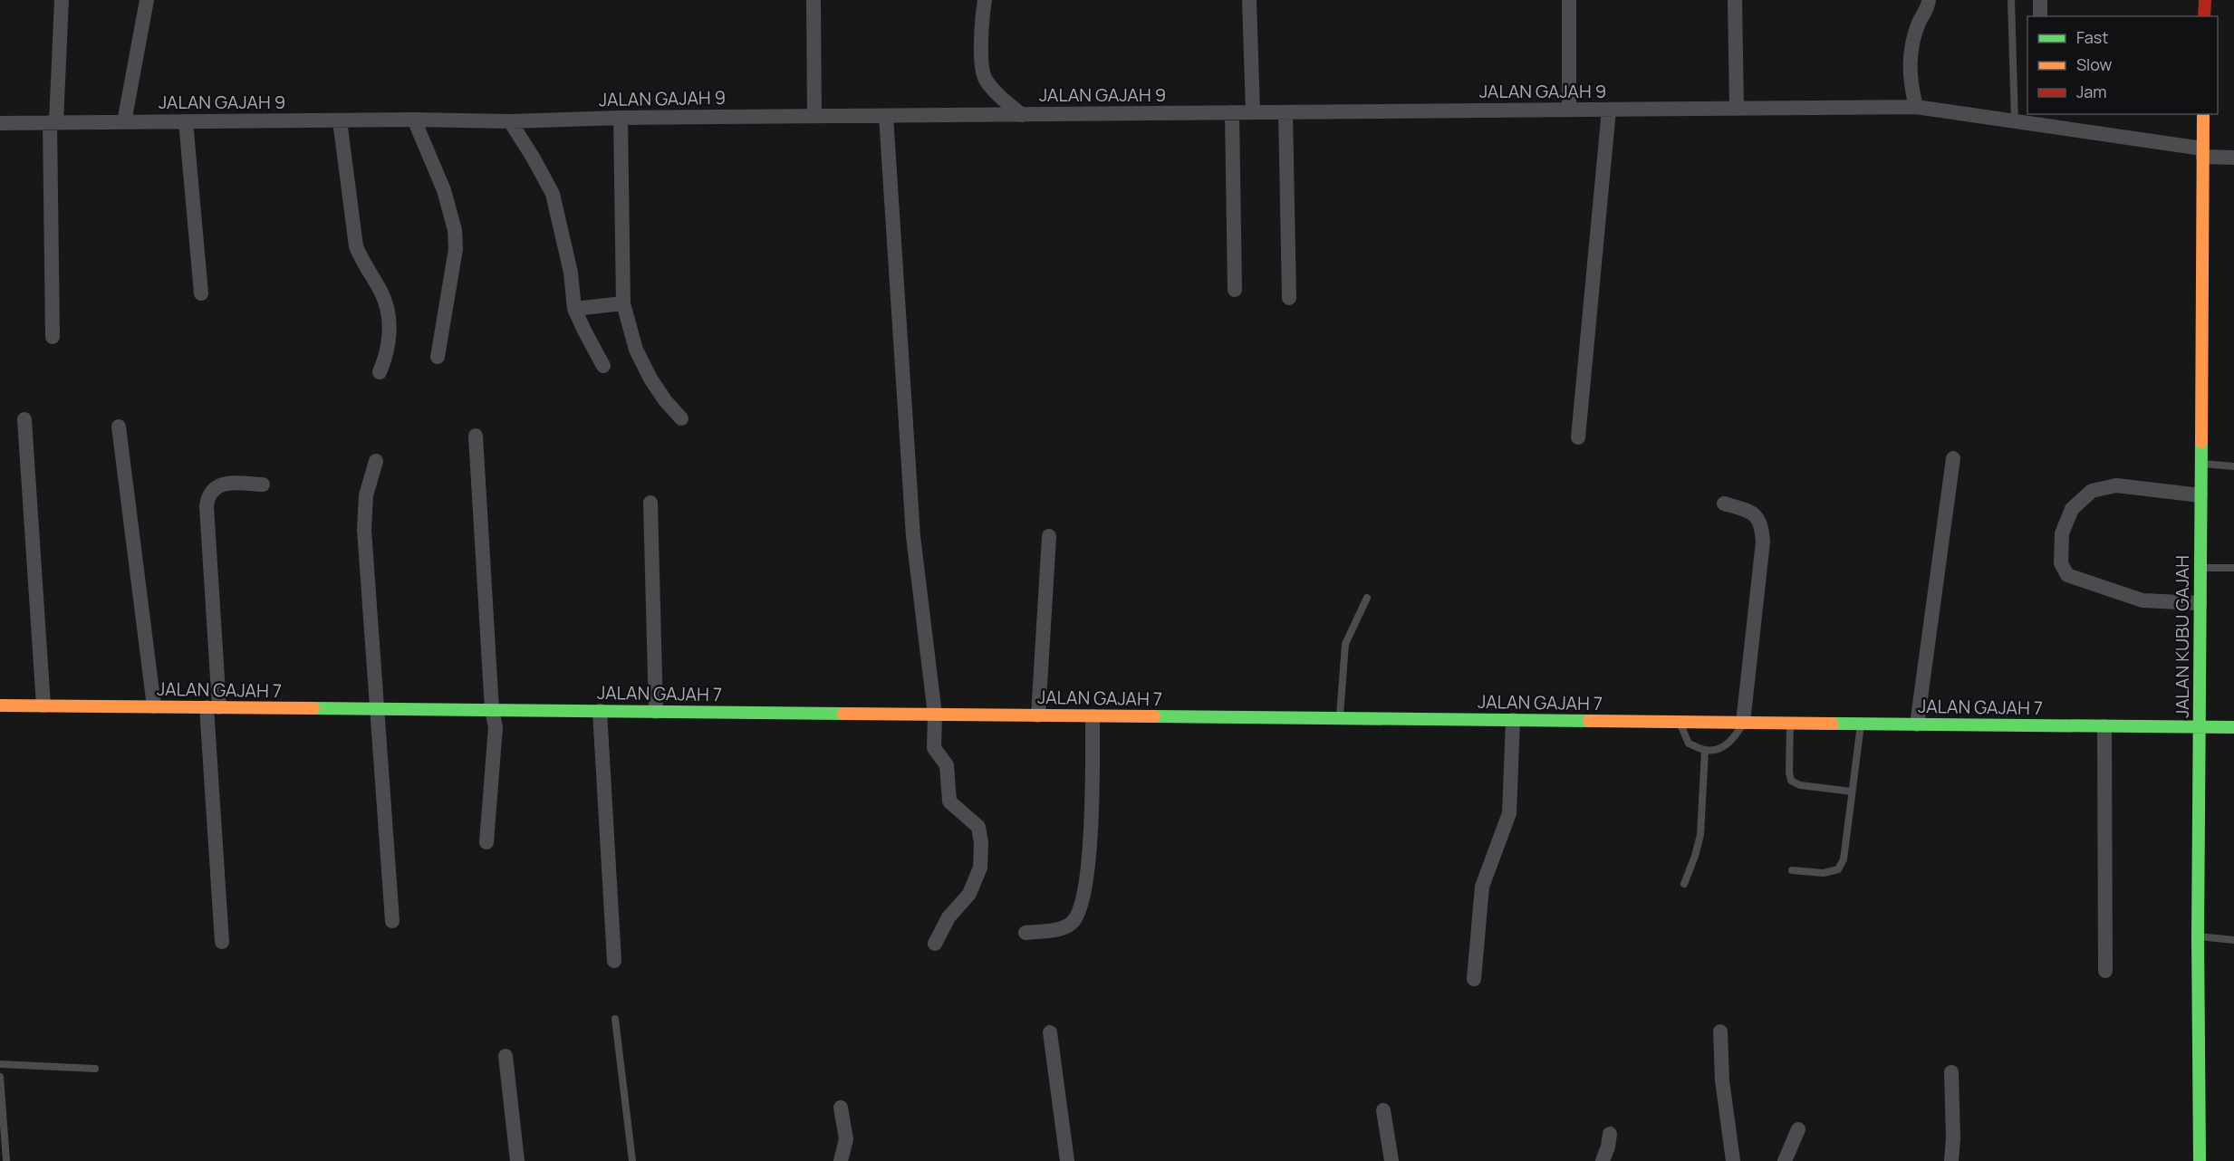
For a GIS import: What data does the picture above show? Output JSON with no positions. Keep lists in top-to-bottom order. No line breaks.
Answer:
{"streets":{"street":["JALAN GAJAH 9","JALAN KUBU GAJAH","JALAN GAJAH 7"]},"crossings":[["JALAN GAJAH 9","JALAN KUBU GAJAH"],["JALAN KUBU GAJAH","JALAN GAJAH 7"]],"legend":["Fast","Slow","Jam"]}
